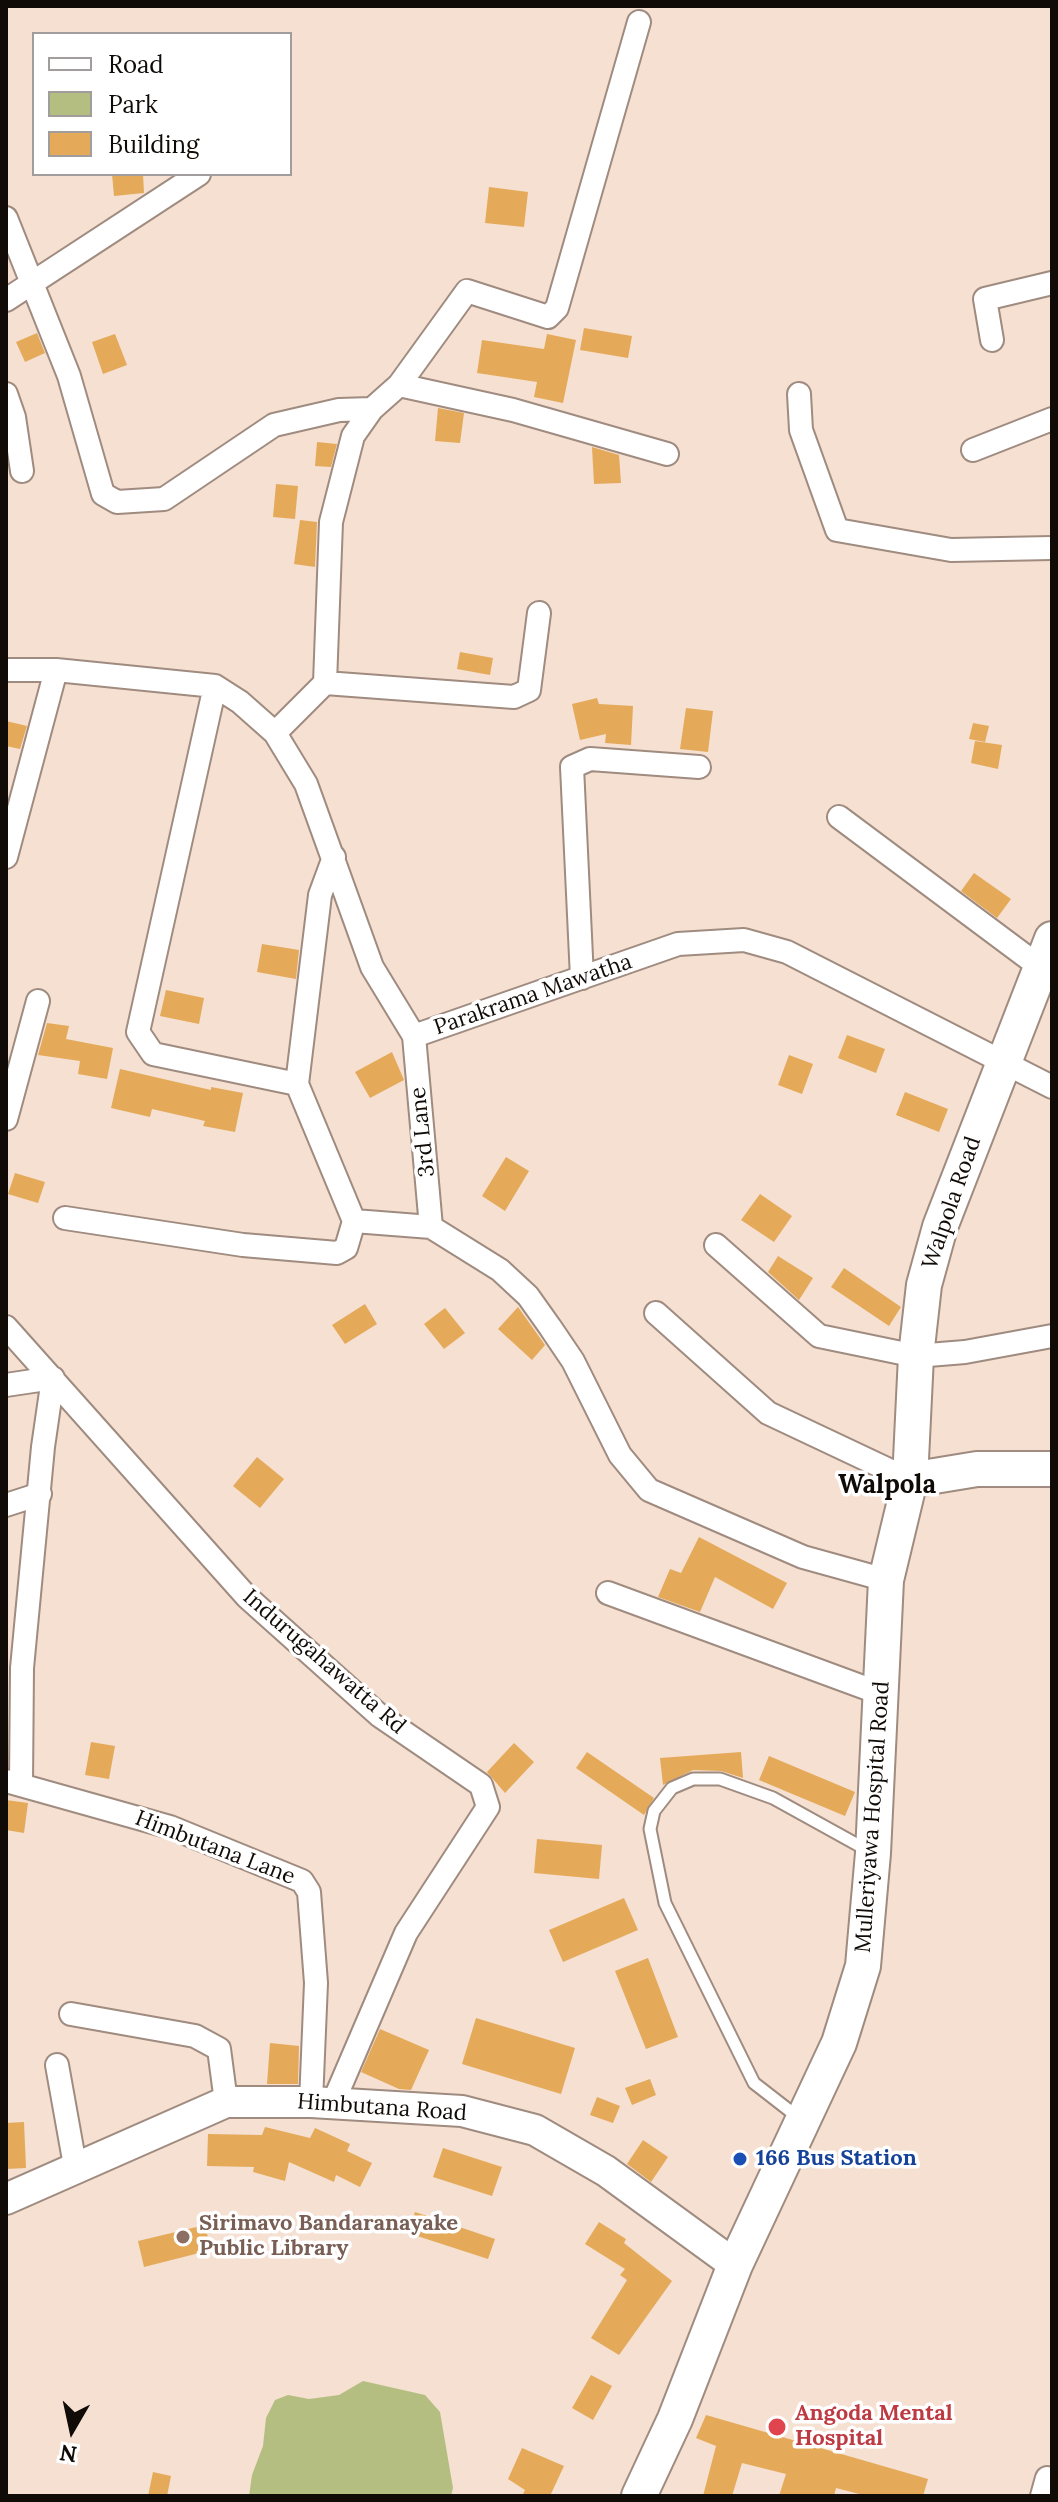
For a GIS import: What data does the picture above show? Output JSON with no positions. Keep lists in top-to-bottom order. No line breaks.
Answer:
{"streets":{"main road":["Walpola Road","Mulleriyawa Hospital Road"],"street":["Parakrama Mawatha","3rd Lane","Indurugahawatta Rd","Himbutana Lane","Himbutana Road"]},"crossings":[["Parakrama Mawatha","3rd Lane"],["Parakrama Mawatha","Walpola Road"],["Walpola Road","Mulleriyawa Hospital Road"],["Indurugahawatta Rd","Himbutana Lane"],["Indurugahawatta Rd","Himbutana Road"],["Mulleriyawa Hospital Road","Himbutana Road"],["Himbutana Lane","Himbutana Road"]],"districts":["Walpola"],"places":["166 Bus Station","Sirimavo Bandaranayake Public Library","Angoda Mental Hospital"],"legend":["Road","Park","Building"],"north":"bottom"}
